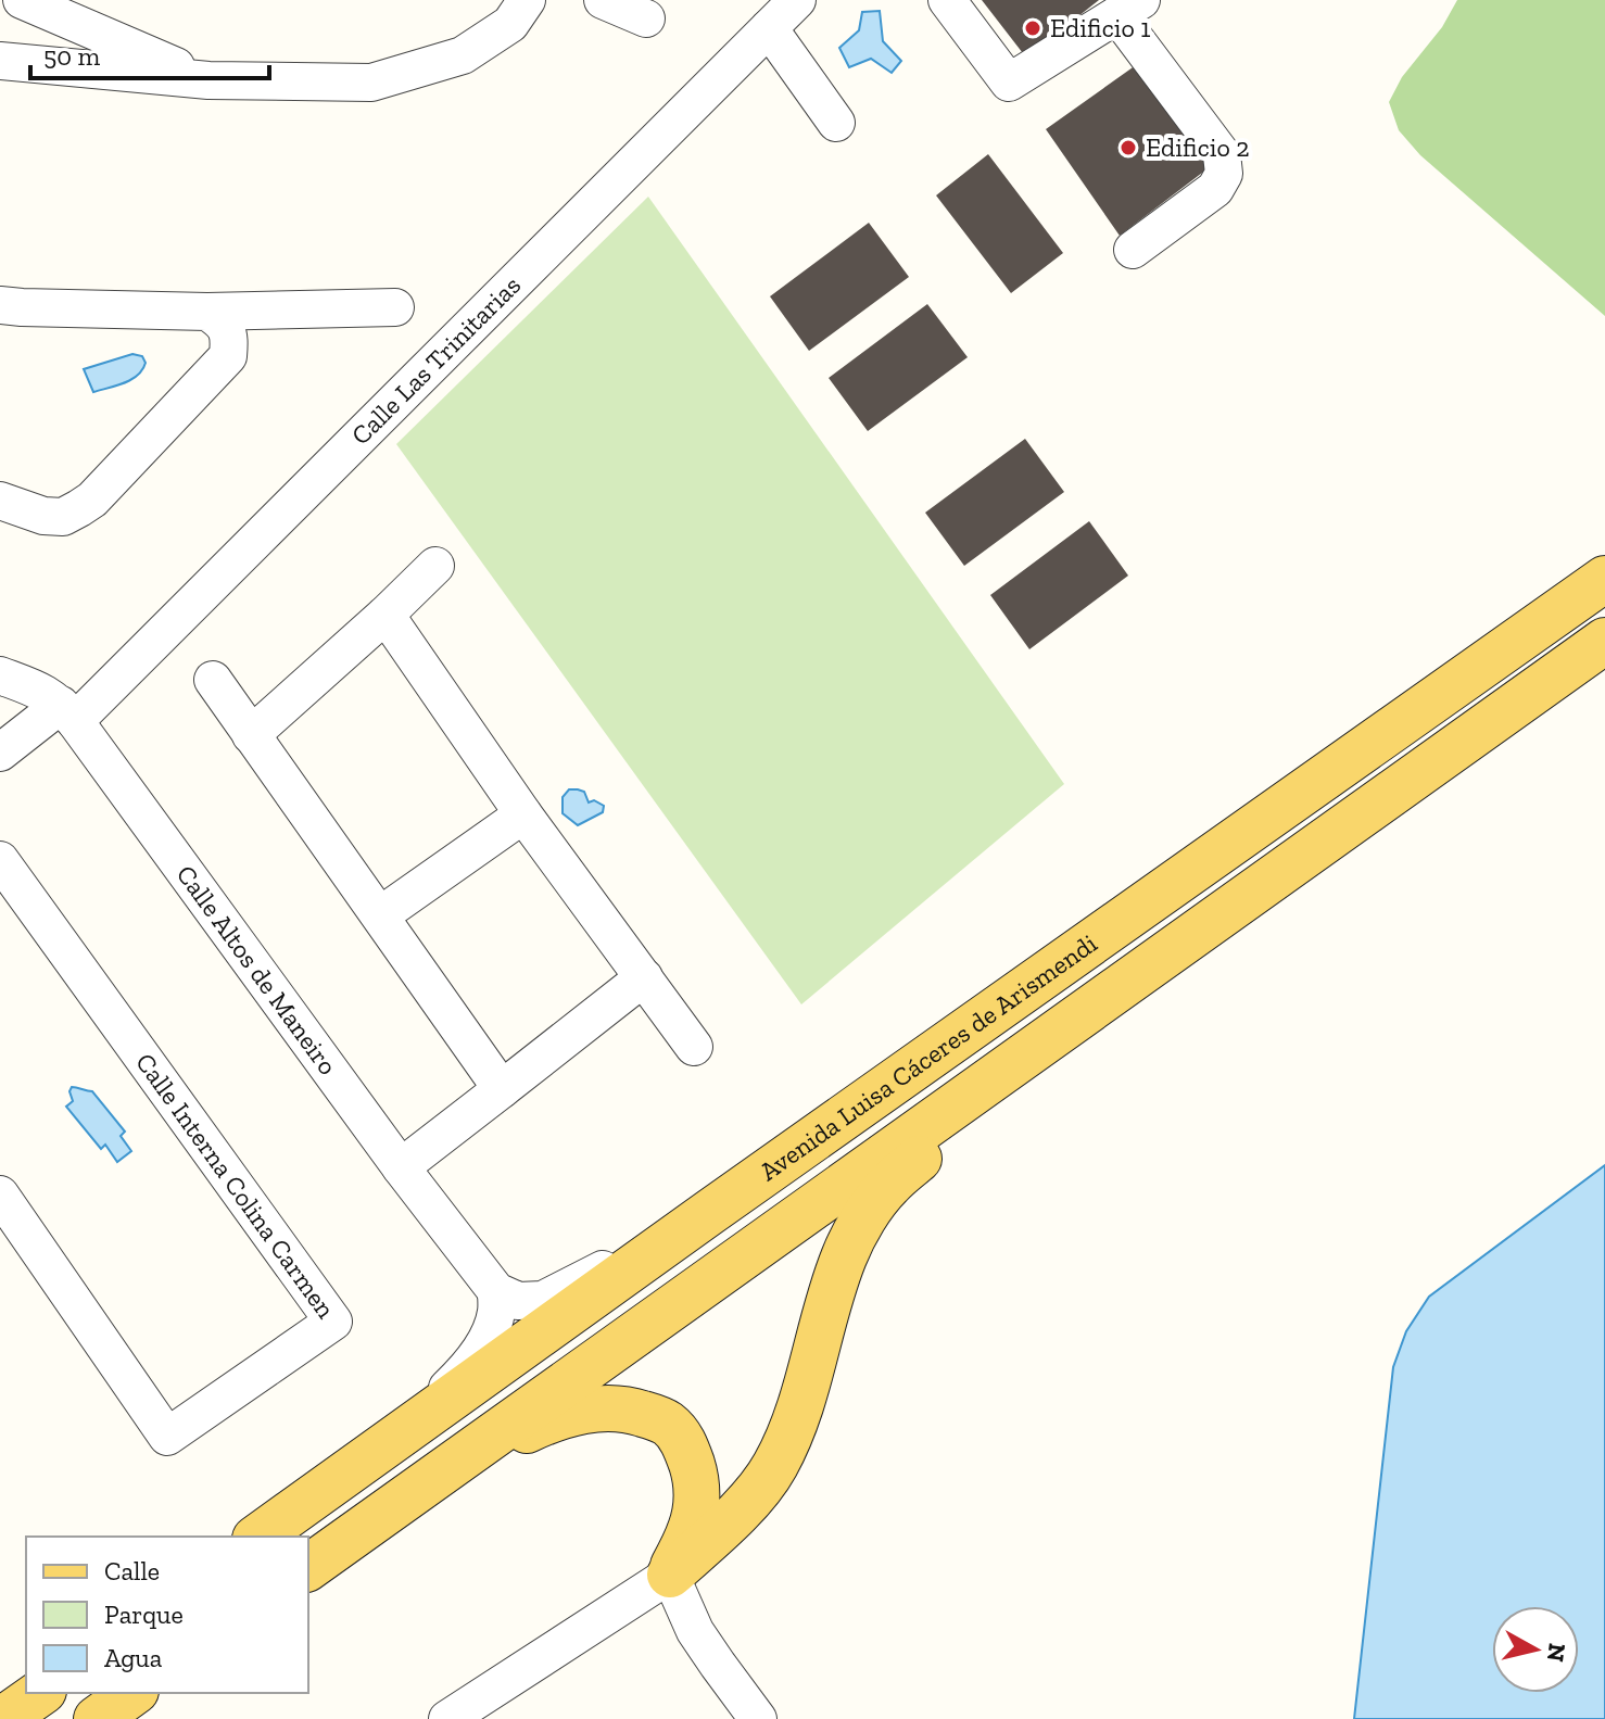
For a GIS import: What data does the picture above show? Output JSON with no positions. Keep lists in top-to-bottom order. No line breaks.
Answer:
{"streets":{"main road":["Avenida Luisa Cáceres de Arismendi"],"street":["Calle Las Trinitarias","Calle Altos de Maneiro","Calle Interna Colina Carmen"]},"crossings":[["Calle Las Trinitarias","Calle Altos de Maneiro"]],"places":["Edificio 1","Edificio 2"],"legend":["Calle","Parque","Agua"],"scale_bar":"50 m","north":"right"}
